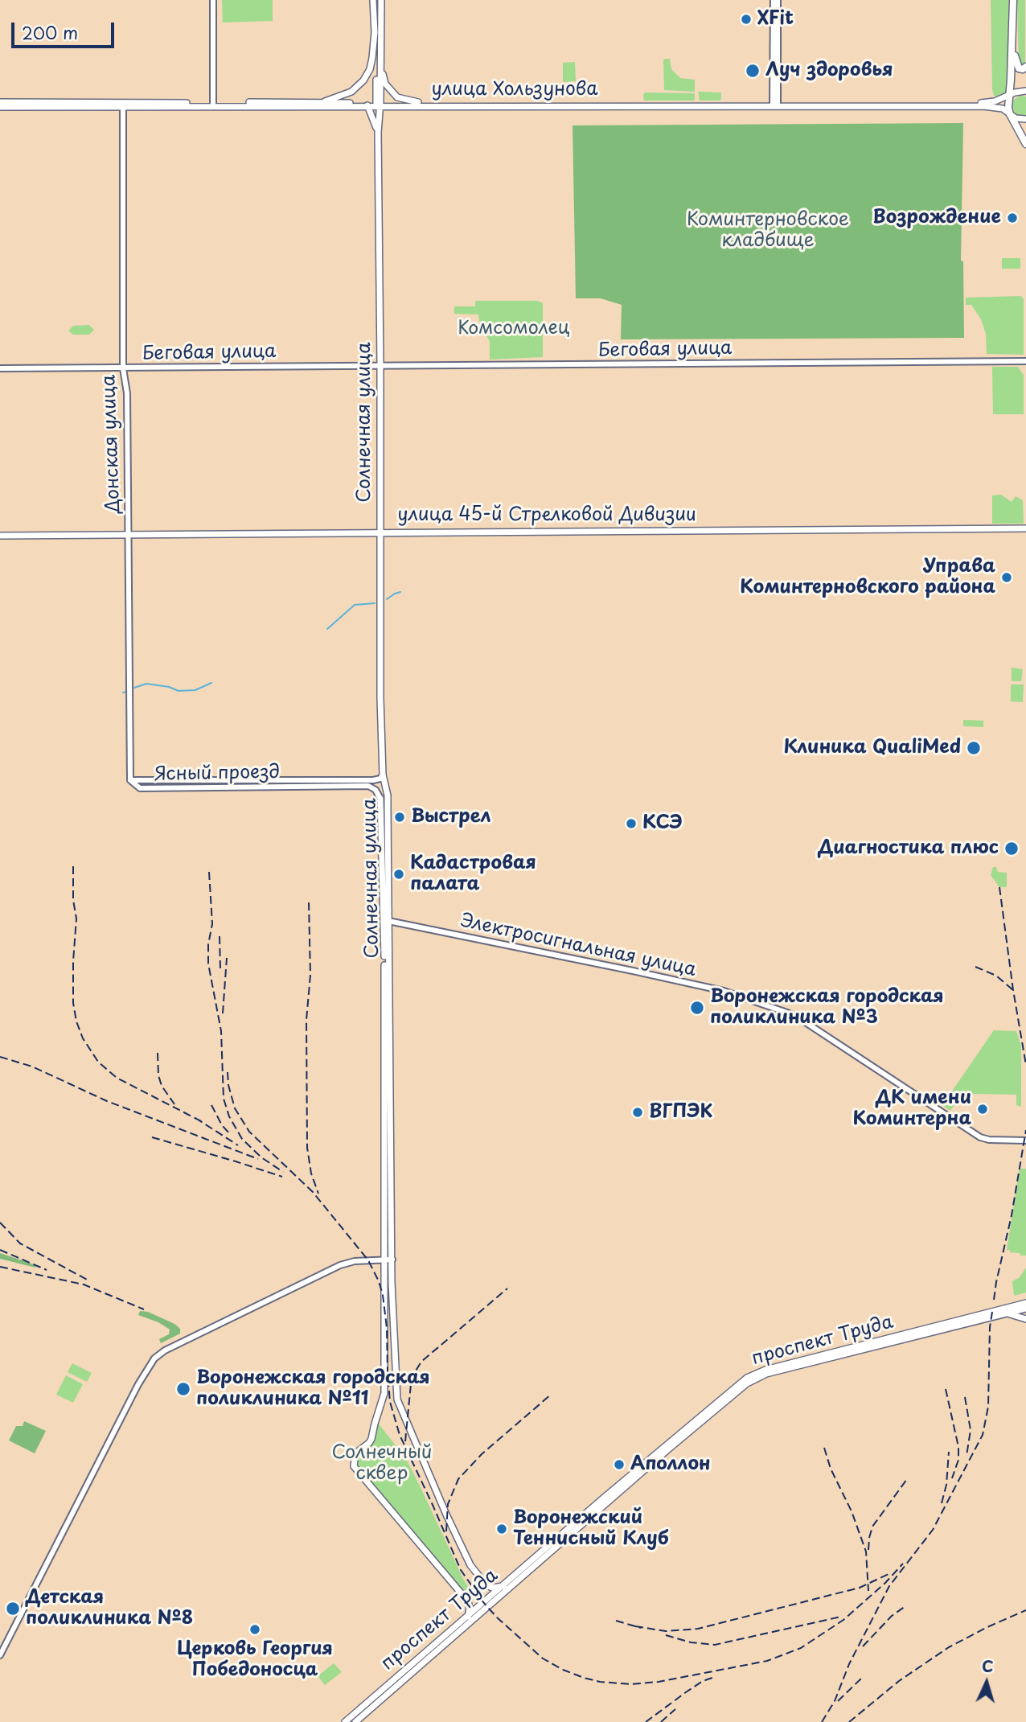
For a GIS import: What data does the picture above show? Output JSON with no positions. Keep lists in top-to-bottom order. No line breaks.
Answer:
{"streets":{"main road":["улица Хользунова","Солнечная улица","улица 45-й Стрелковой Дивизии","проспект Труда"],"street":["Беговая улица","Донская улица","Ясный проезд","Электросигнальная улица"]},"crossings":[["улица Хользунова","Солнечная улица"],["улица Хользунова","Донская улица"],["Беговая улица","Солнечная улица"],["Беговая улица","Донская улица"],["Солнечная улица","улица 45-й Стрелковой Дивизии"],["Солнечная улица","Ясный проезд"],["Солнечная улица","Электросигнальная улица"],["Солнечная улица","проспект Труда"],["Донская улица","улица 45-й Стрелковой Дивизии"],["Донская улица","Ясный проезд"]],"parks":["Коминтерновское кладбище","Комсомолец","Солнечный сквер"],"places":["XFit","Луч здоровья","Возрождение","Управа Коминтерновского района","Клиника QualiMed","Выстрел","КСЭ","Диагностика плюс","Кадастровая палата","Воронежская городская поликлиника №3","ДК имени Коминтерна","ВГПЭК","Воронежская городская поликлиника №11","Аполлон","Воронежский Теннисный Клуб","Детская поликлиника №8","Церковь Георгия Победоносца"],"scale_bar":"200 m","north":"top"}
